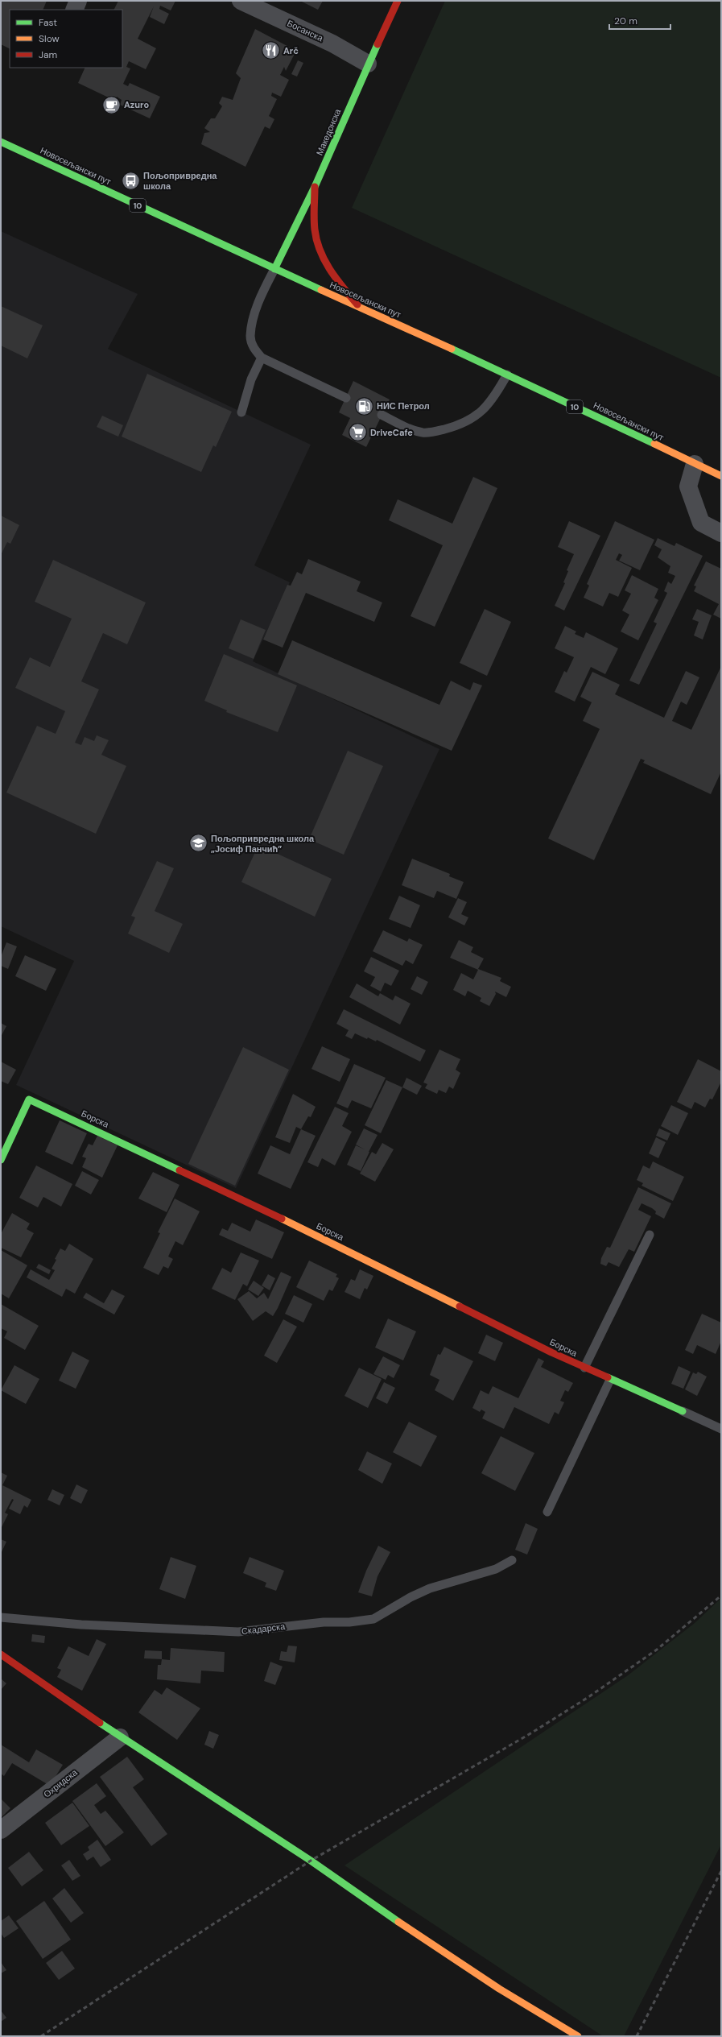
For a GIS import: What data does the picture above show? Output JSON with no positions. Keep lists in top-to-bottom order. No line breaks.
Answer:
{"streets":{"street":["Босанска","Македонска","Новосељански пут","10","Борска","Охридска"],"lane":["Скадарска"]},"crossings":[["Босанска","Македонска"],["Македонска","Новосељански пут"]],"places":{"restaurant":["Arč"],"cafe":["Azuro"],"bus stop":["Пољопривредна школа"],"fuel station":["НИС Петрол"],"supermarket":["DriveCafe"],"school or university":["Пољопривредна школа „Јосиф Панчић”"]},"legend":["Fast","Slow","Jam"],"scale_bar":"20 m"}
